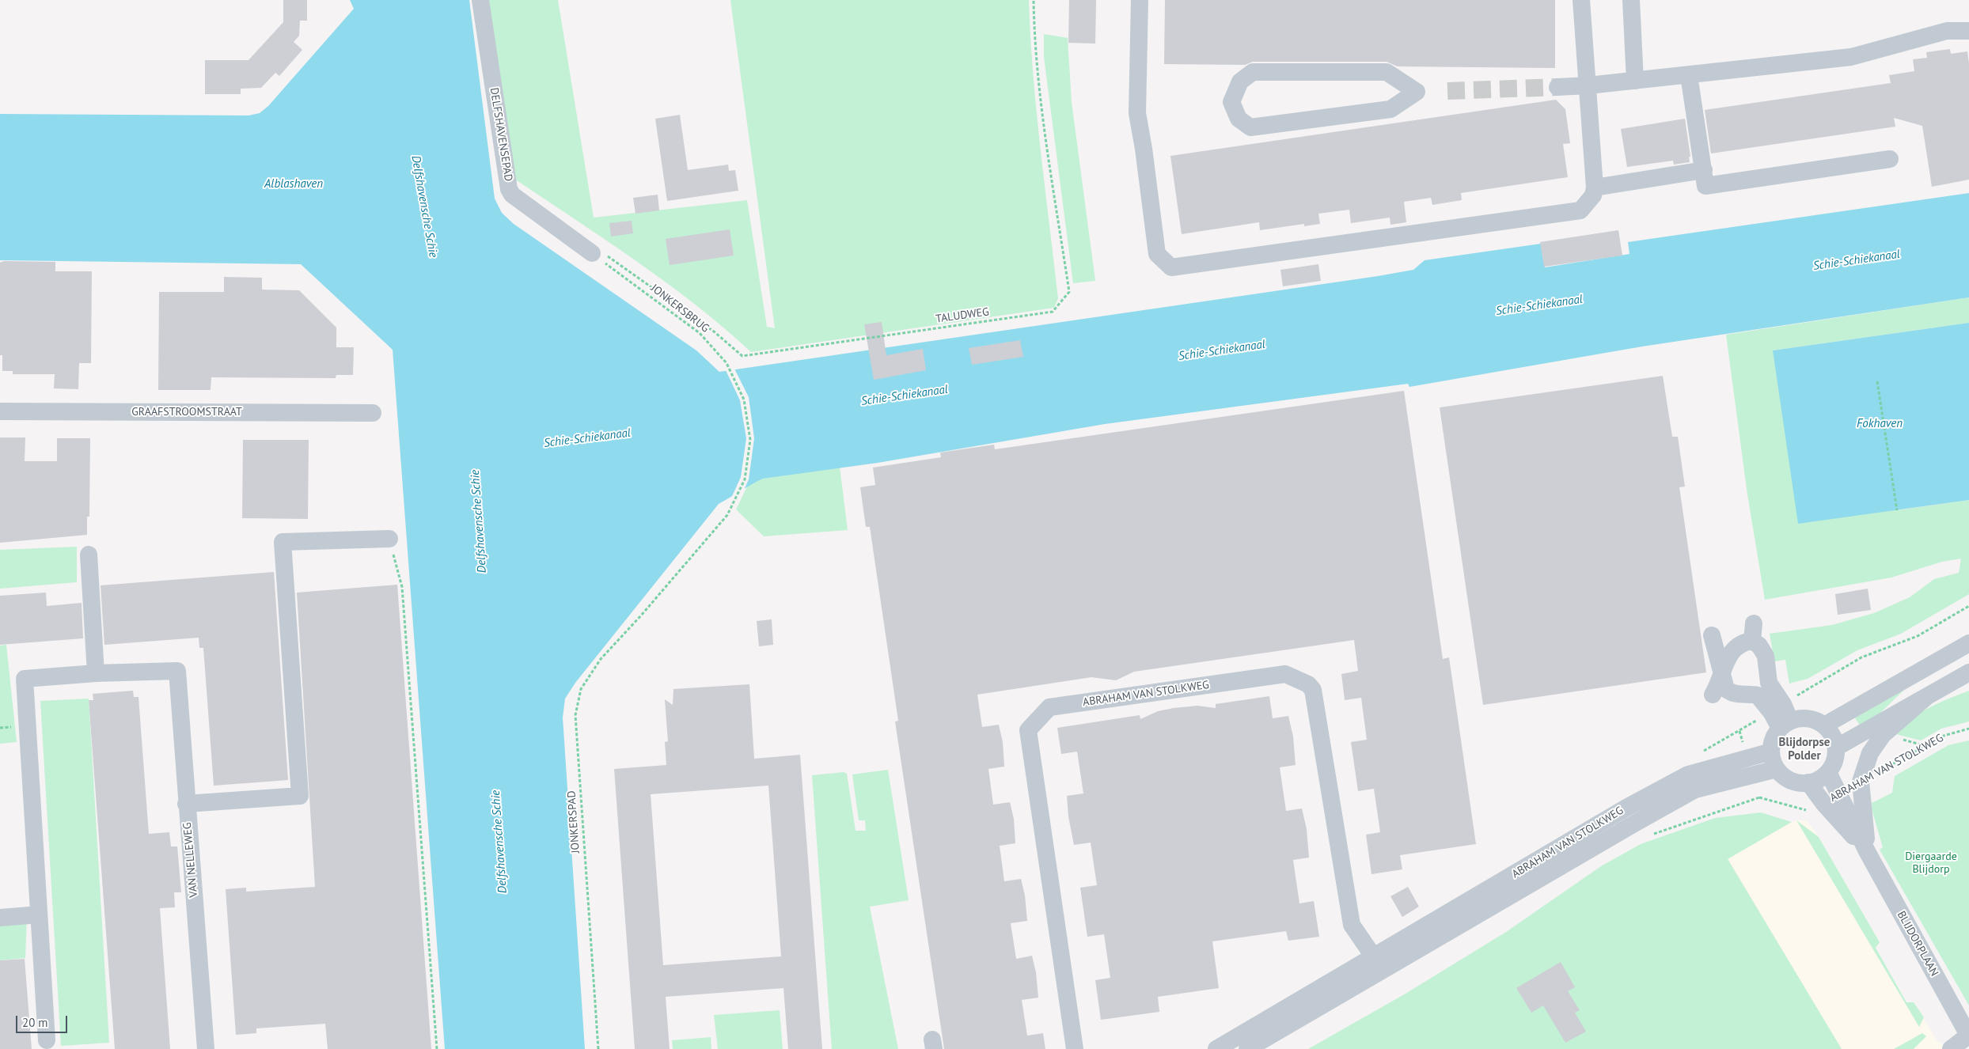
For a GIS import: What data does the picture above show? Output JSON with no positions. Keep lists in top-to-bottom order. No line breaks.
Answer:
{"streets":{"street":["DELFSHAVENSEPAD","GRAAFSTROOMSTRAAT","ABRAHAM VAN STOLKWEG","VAN NELLEWEG","BLIJDORPLAAN"],"path":["JONKERSBRUG","TALUDWEG","JONKERSPAD"]},"crossings":[["DELFSHAVENSEPAD","JONKERSBRUG"],["DELFSHAVENSEPAD","TALUDWEG"],["JONKERSBRUG","TALUDWEG"],["JONKERSBRUG","JONKERSPAD"],["ABRAHAM VAN STOLKWEG","BLIJDORPLAAN"]],"districts":["Blijdorpse Polder"],"water":["Alblashaven","Delfshavensche Schie","Schie-Schiekanaal","Fokhaven"],"parks":["Diergaarde Blijdorp"],"scale_bar":"20 m"}
